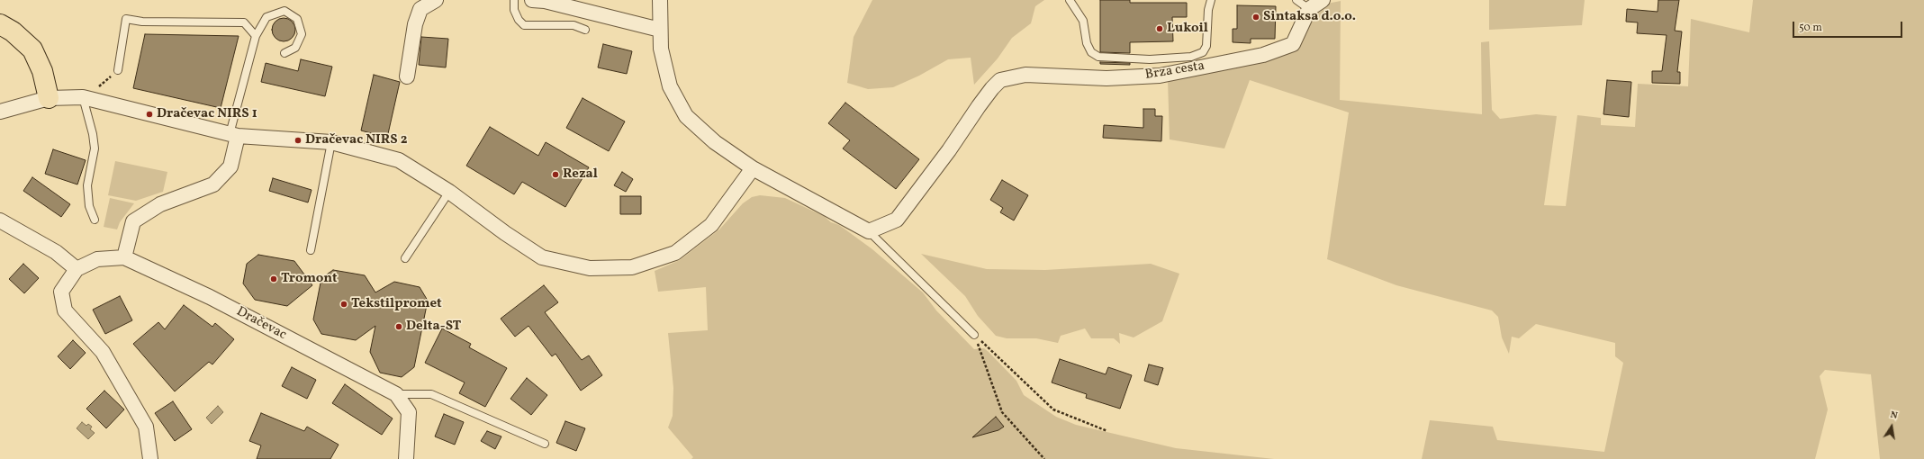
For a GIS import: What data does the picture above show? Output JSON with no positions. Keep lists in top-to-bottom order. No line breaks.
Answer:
{"streets":{"street":["Brza cesta","Dračevac"]},"places":["Sintaksa d.o.o.","Lukoil","Dračevac NIRS 1","Dračevac NIRS 2","Rezal","Tromont","Tekstilpromet","Delta-ST"],"scale_bar":"50 m","north":"top"}
